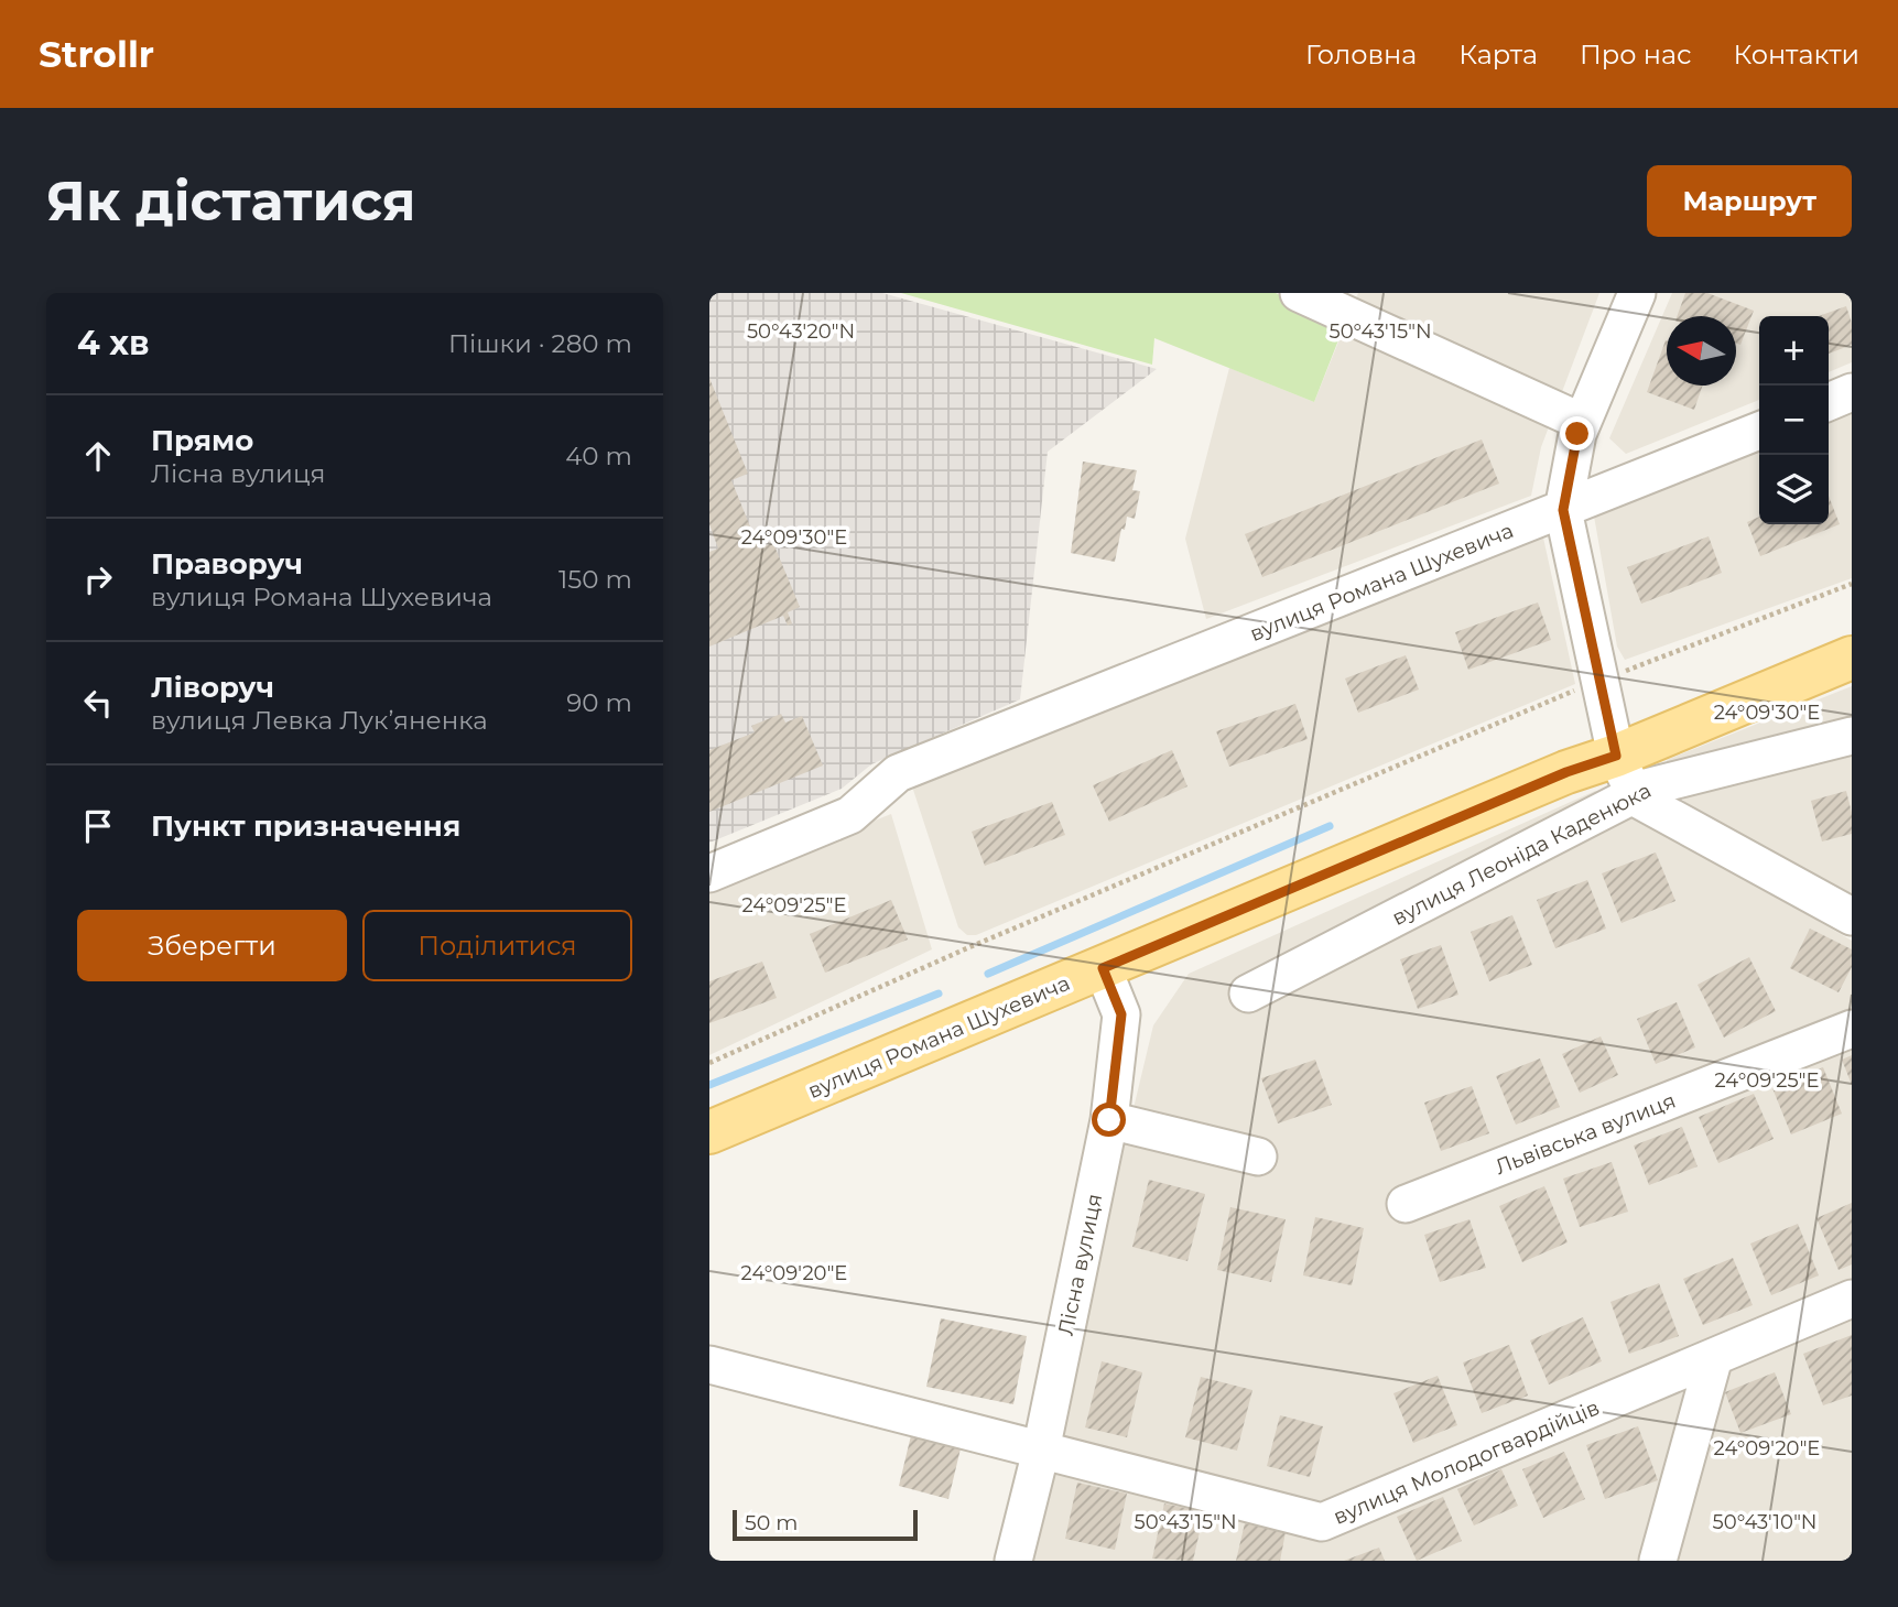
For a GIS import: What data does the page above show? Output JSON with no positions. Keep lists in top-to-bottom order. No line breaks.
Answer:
{"streets":{"main road":["вулиця Романа Шухевича"],"street":["вулиця Леоніда Каденюка","Львівська вулиця","Лісна вулиця","вулиця Молодогвардійців"]},"crossings":[["вулиця Романа Шухевича","Лісна вулиця"],["Лісна вулиця","вулиця Молодогвардійців"]],"scale_bar":"50 m","north":"left","page":{"header":"Strollr","nav":["Головна","Карта","Про нас","Контакти"],"buttons":["Маршрут",["Зберегти","Поділитися"]],"title":"Як дістатися","heading":["4 хв","Пішки · 280 m"],"map_buttons":["+","−"],"list":[["Прямо","Лісна вулиця","40 m"],["Праворуч","вулиця Романа Шухевича","150 m"],["Ліворуч","вулиця Левка Лукʼяненка","90 m"],"Пункт призначення"],"scale":"50 m"},"coordinates":["50°43'20\"N","50°43'15\"N","24°09'30\"E","24°09'25\"E","24°09'20\"E","50°43'10\"N"]}
